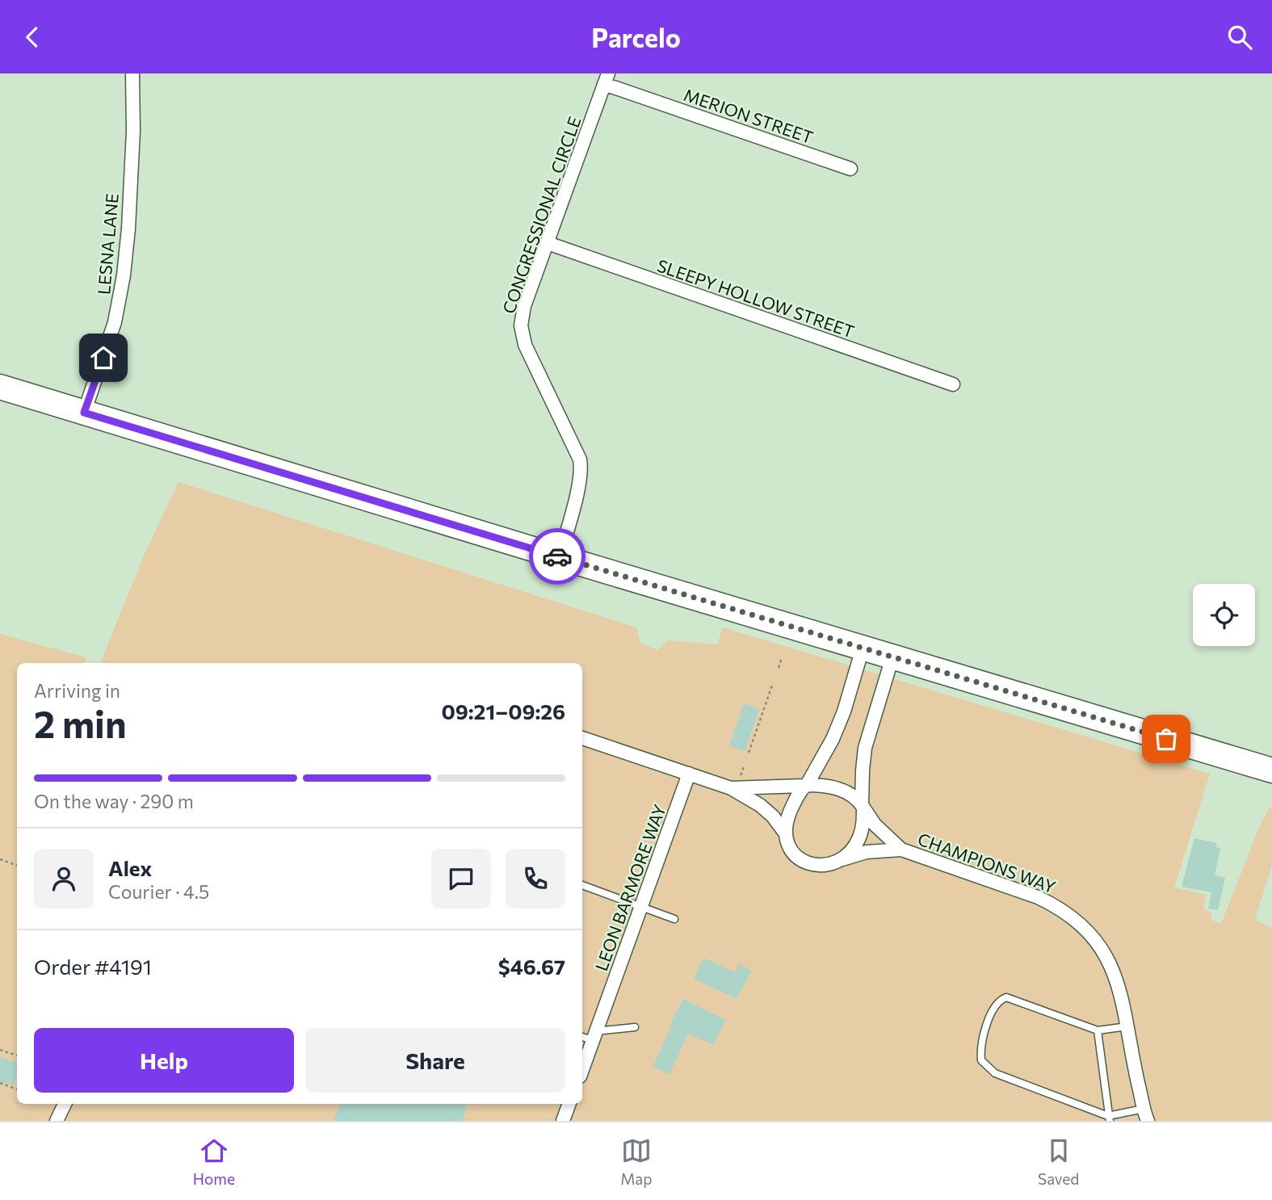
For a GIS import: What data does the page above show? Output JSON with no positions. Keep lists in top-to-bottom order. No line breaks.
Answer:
{"streets":{"street":["MERION STREET","CONGRESSIONAL CIRCLE","LESNA LANE","SLEEPY HOLLOW STREET","CHAMPIONS WAY","LEON BARMORE WAY"]},"crossings":[["MERION STREET","CONGRESSIONAL CIRCLE"],["CONGRESSIONAL CIRCLE","SLEEPY HOLLOW STREET"],["CHAMPIONS WAY","LEON BARMORE WAY"]],"page":{"header":"Parcelo","heading":["2 min","Arriving in","09:21–09:26"],"panel":["Alex","Courier · 4.5","Order #4191","$46.67"],"bar":"On the way · 290 m","buttons":["Help","Share"],"tabs":["Home","Map","Saved"]}}
